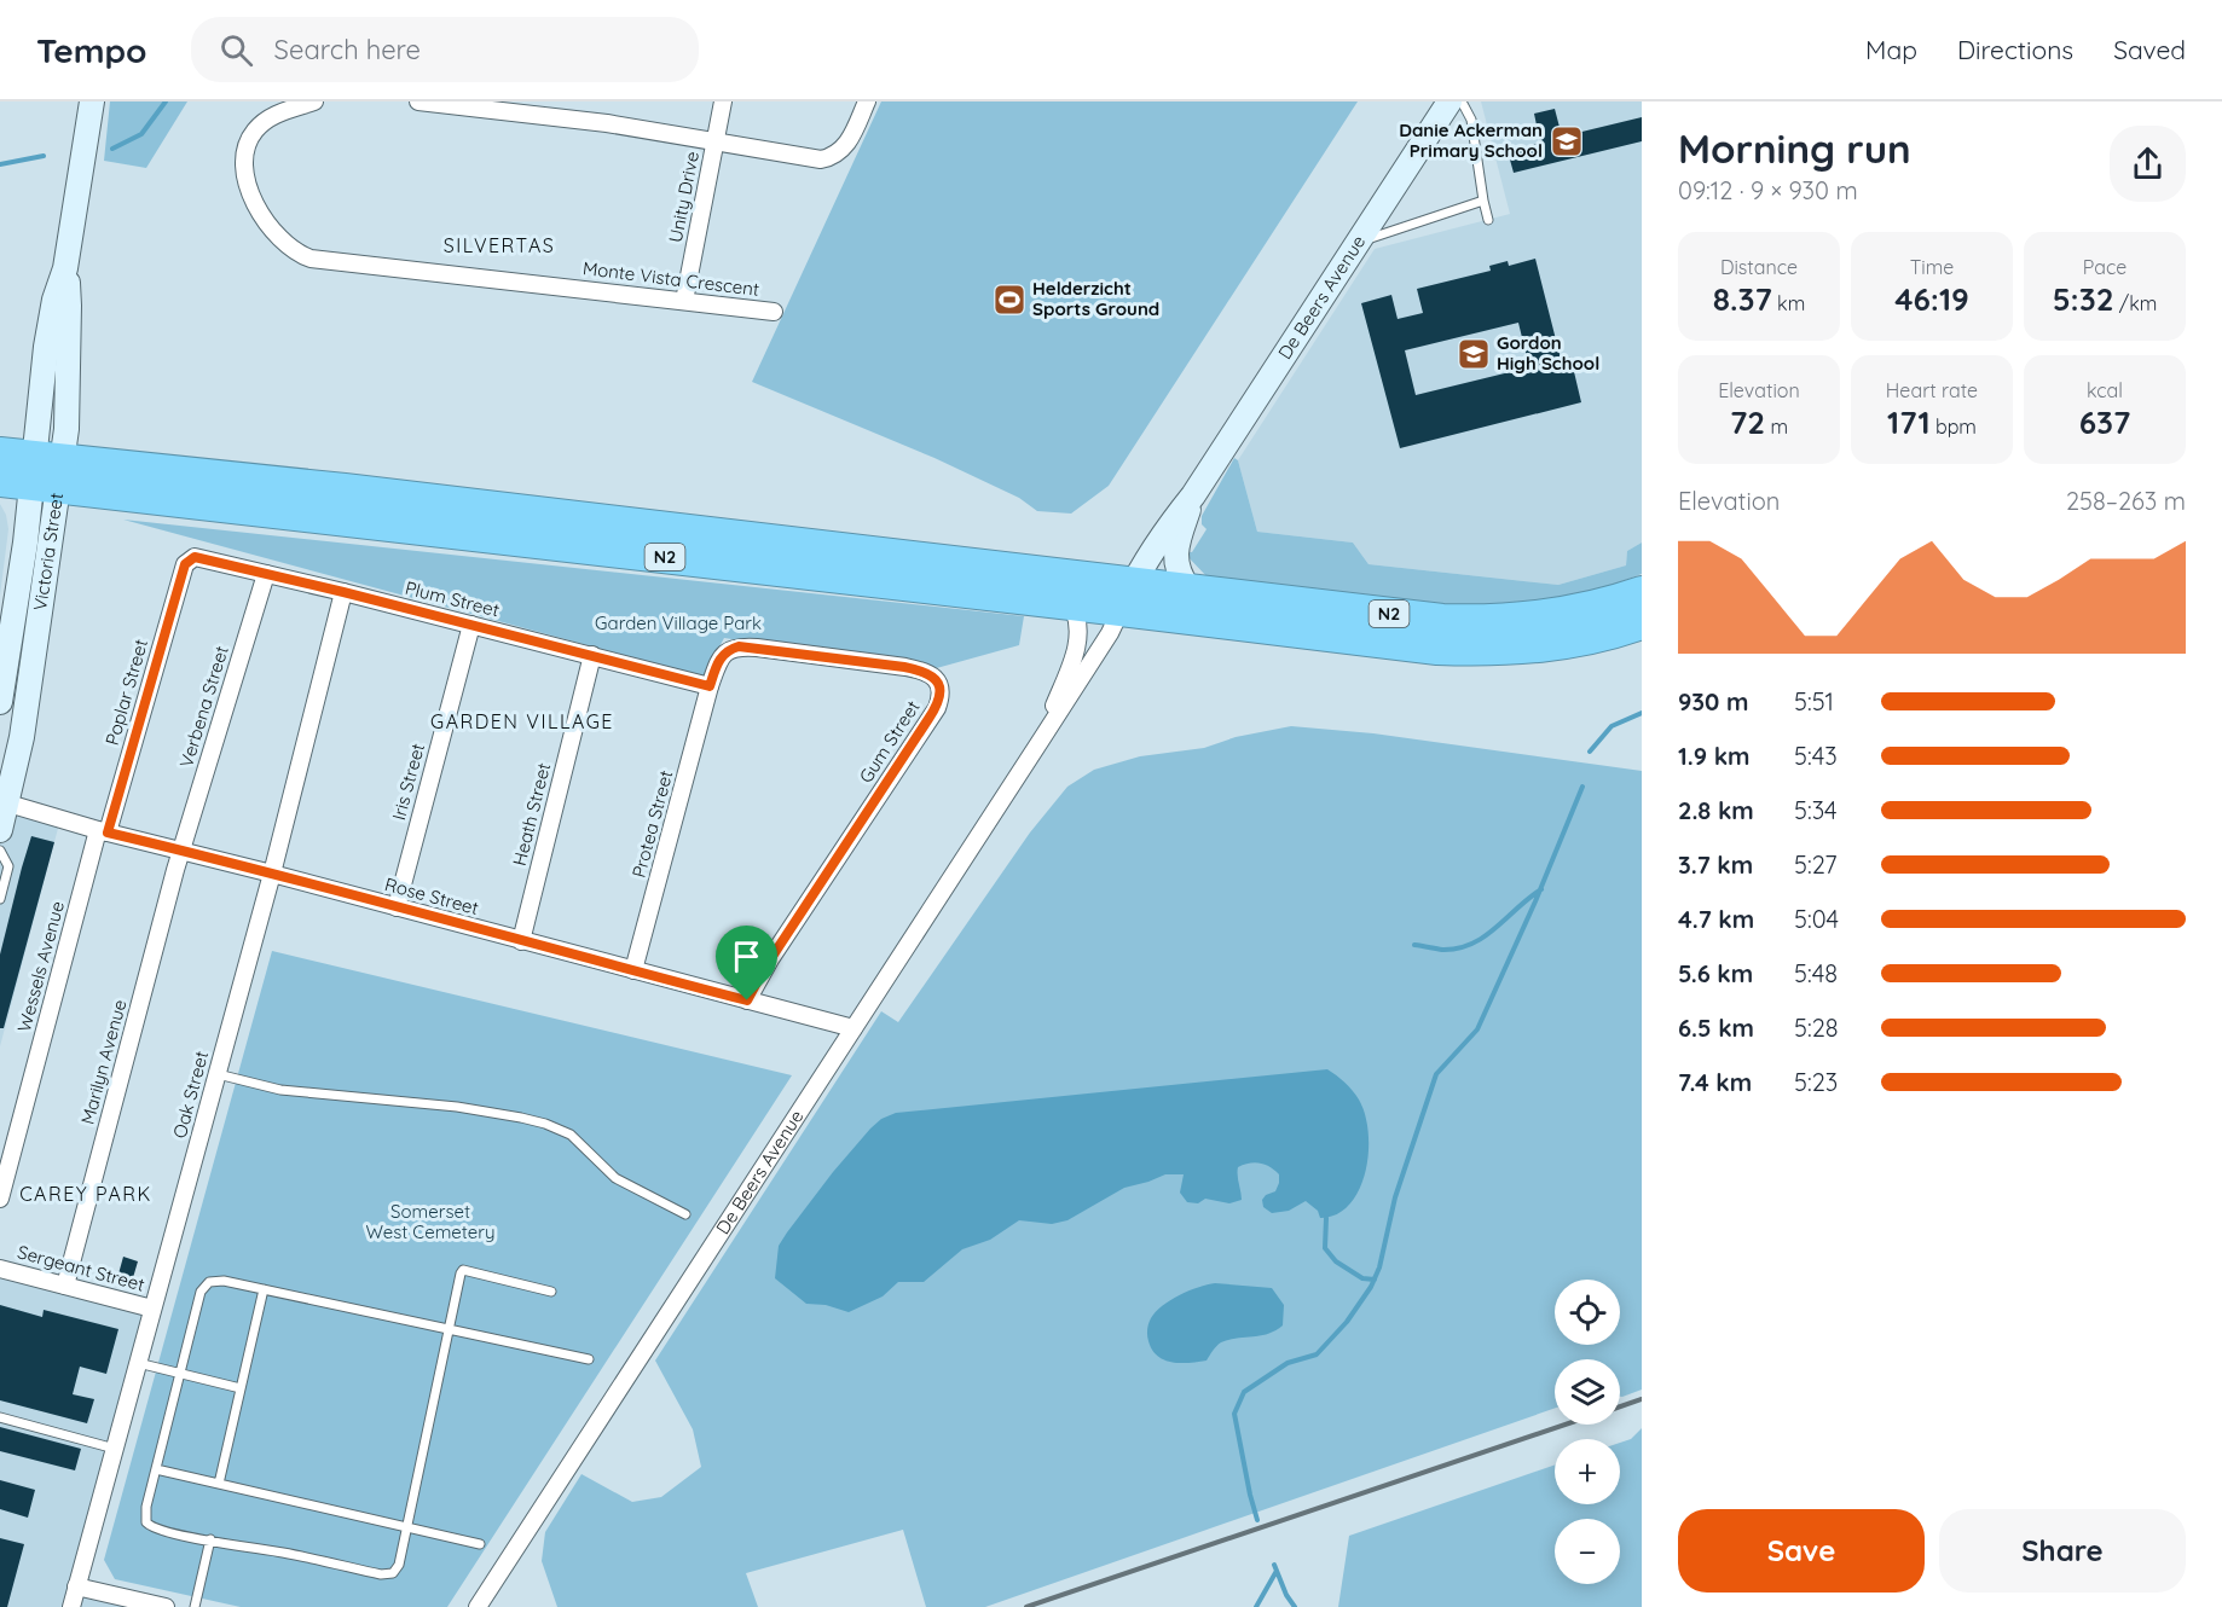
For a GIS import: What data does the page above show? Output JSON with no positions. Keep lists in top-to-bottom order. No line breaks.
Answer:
{"streets":{"highway":["N2"],"main road":["De Beers Avenue","Victoria Street"],"street":["Unity Drive","Monte Vista Crescent","Plum Street","Poplar Street","Verbena Street","Gum Street","Iris Street","Heath Street","Protea Street","Rose Street","Wessels Avenue","Marilyn Avenue","Oak Street","Sergeant Street"]},"crossings":[["Unity Drive","Monte Vista Crescent"],["De Beers Avenue","N2"],["De Beers Avenue","Rose Street"],["Victoria Street","N2"],["Victoria Street","Rose Street"],["Plum Street","Poplar Street"],["Plum Street","Verbena Street"],["Plum Street","Gum Street"],["Plum Street","Iris Street"],["Plum Street","Heath Street"],["Plum Street","Protea Street"],["Plum Street","Oak Street"],["Poplar Street","Rose Street"],["Poplar Street","Wessels Avenue"],["Verbena Street","Rose Street"],["Verbena Street","Marilyn Avenue"],["Gum Street","Protea Street"],["Gum Street","Rose Street"],["Iris Street","Rose Street"],["Heath Street","Rose Street"],["Protea Street","Rose Street"],["Rose Street","Wessels Avenue"],["Rose Street","Marilyn Avenue"],["Rose Street","Oak Street"],["Marilyn Avenue","Sergeant Street"],["Oak Street","Sergeant Street"]],"districts":["SILVERTAS","GARDEN VILLAGE","CAREY PARK"],"parks":["Garden Village Park","Somerset West Cemetery"],"places":{"school or university":["Danie Ackerman Primary School","Gordon High School"],"sports":["Helderzicht Sports Ground"]},"page":{"header":"Tempo","search":"Search here","nav":["Map","Directions","Saved"],"heading":["Morning run","09:12 · 9 × 930 m"],"stats":[["Distance","8.37 km"],["Time","46:19"],["Pace","5:32 /km"],["Elevation","72 m"],["Heart rate","171 bpm"],["kcal","637"]],"chart":["Elevation","258–263 m"],"list":[{"name":"930 m","note":"5:51"},{"name":"1.9 km","note":"5:43"},{"name":"2.8 km","note":"5:34"},{"name":"3.7 km","note":"5:27"},{"name":"4.7 km","note":"5:04"},{"name":"5.6 km","note":"5:48"},{"name":"6.5 km","note":"5:28"},{"name":"7.4 km","note":"5:23"}],"map_buttons":["+","−"],"buttons":["Save","Share"]}}
